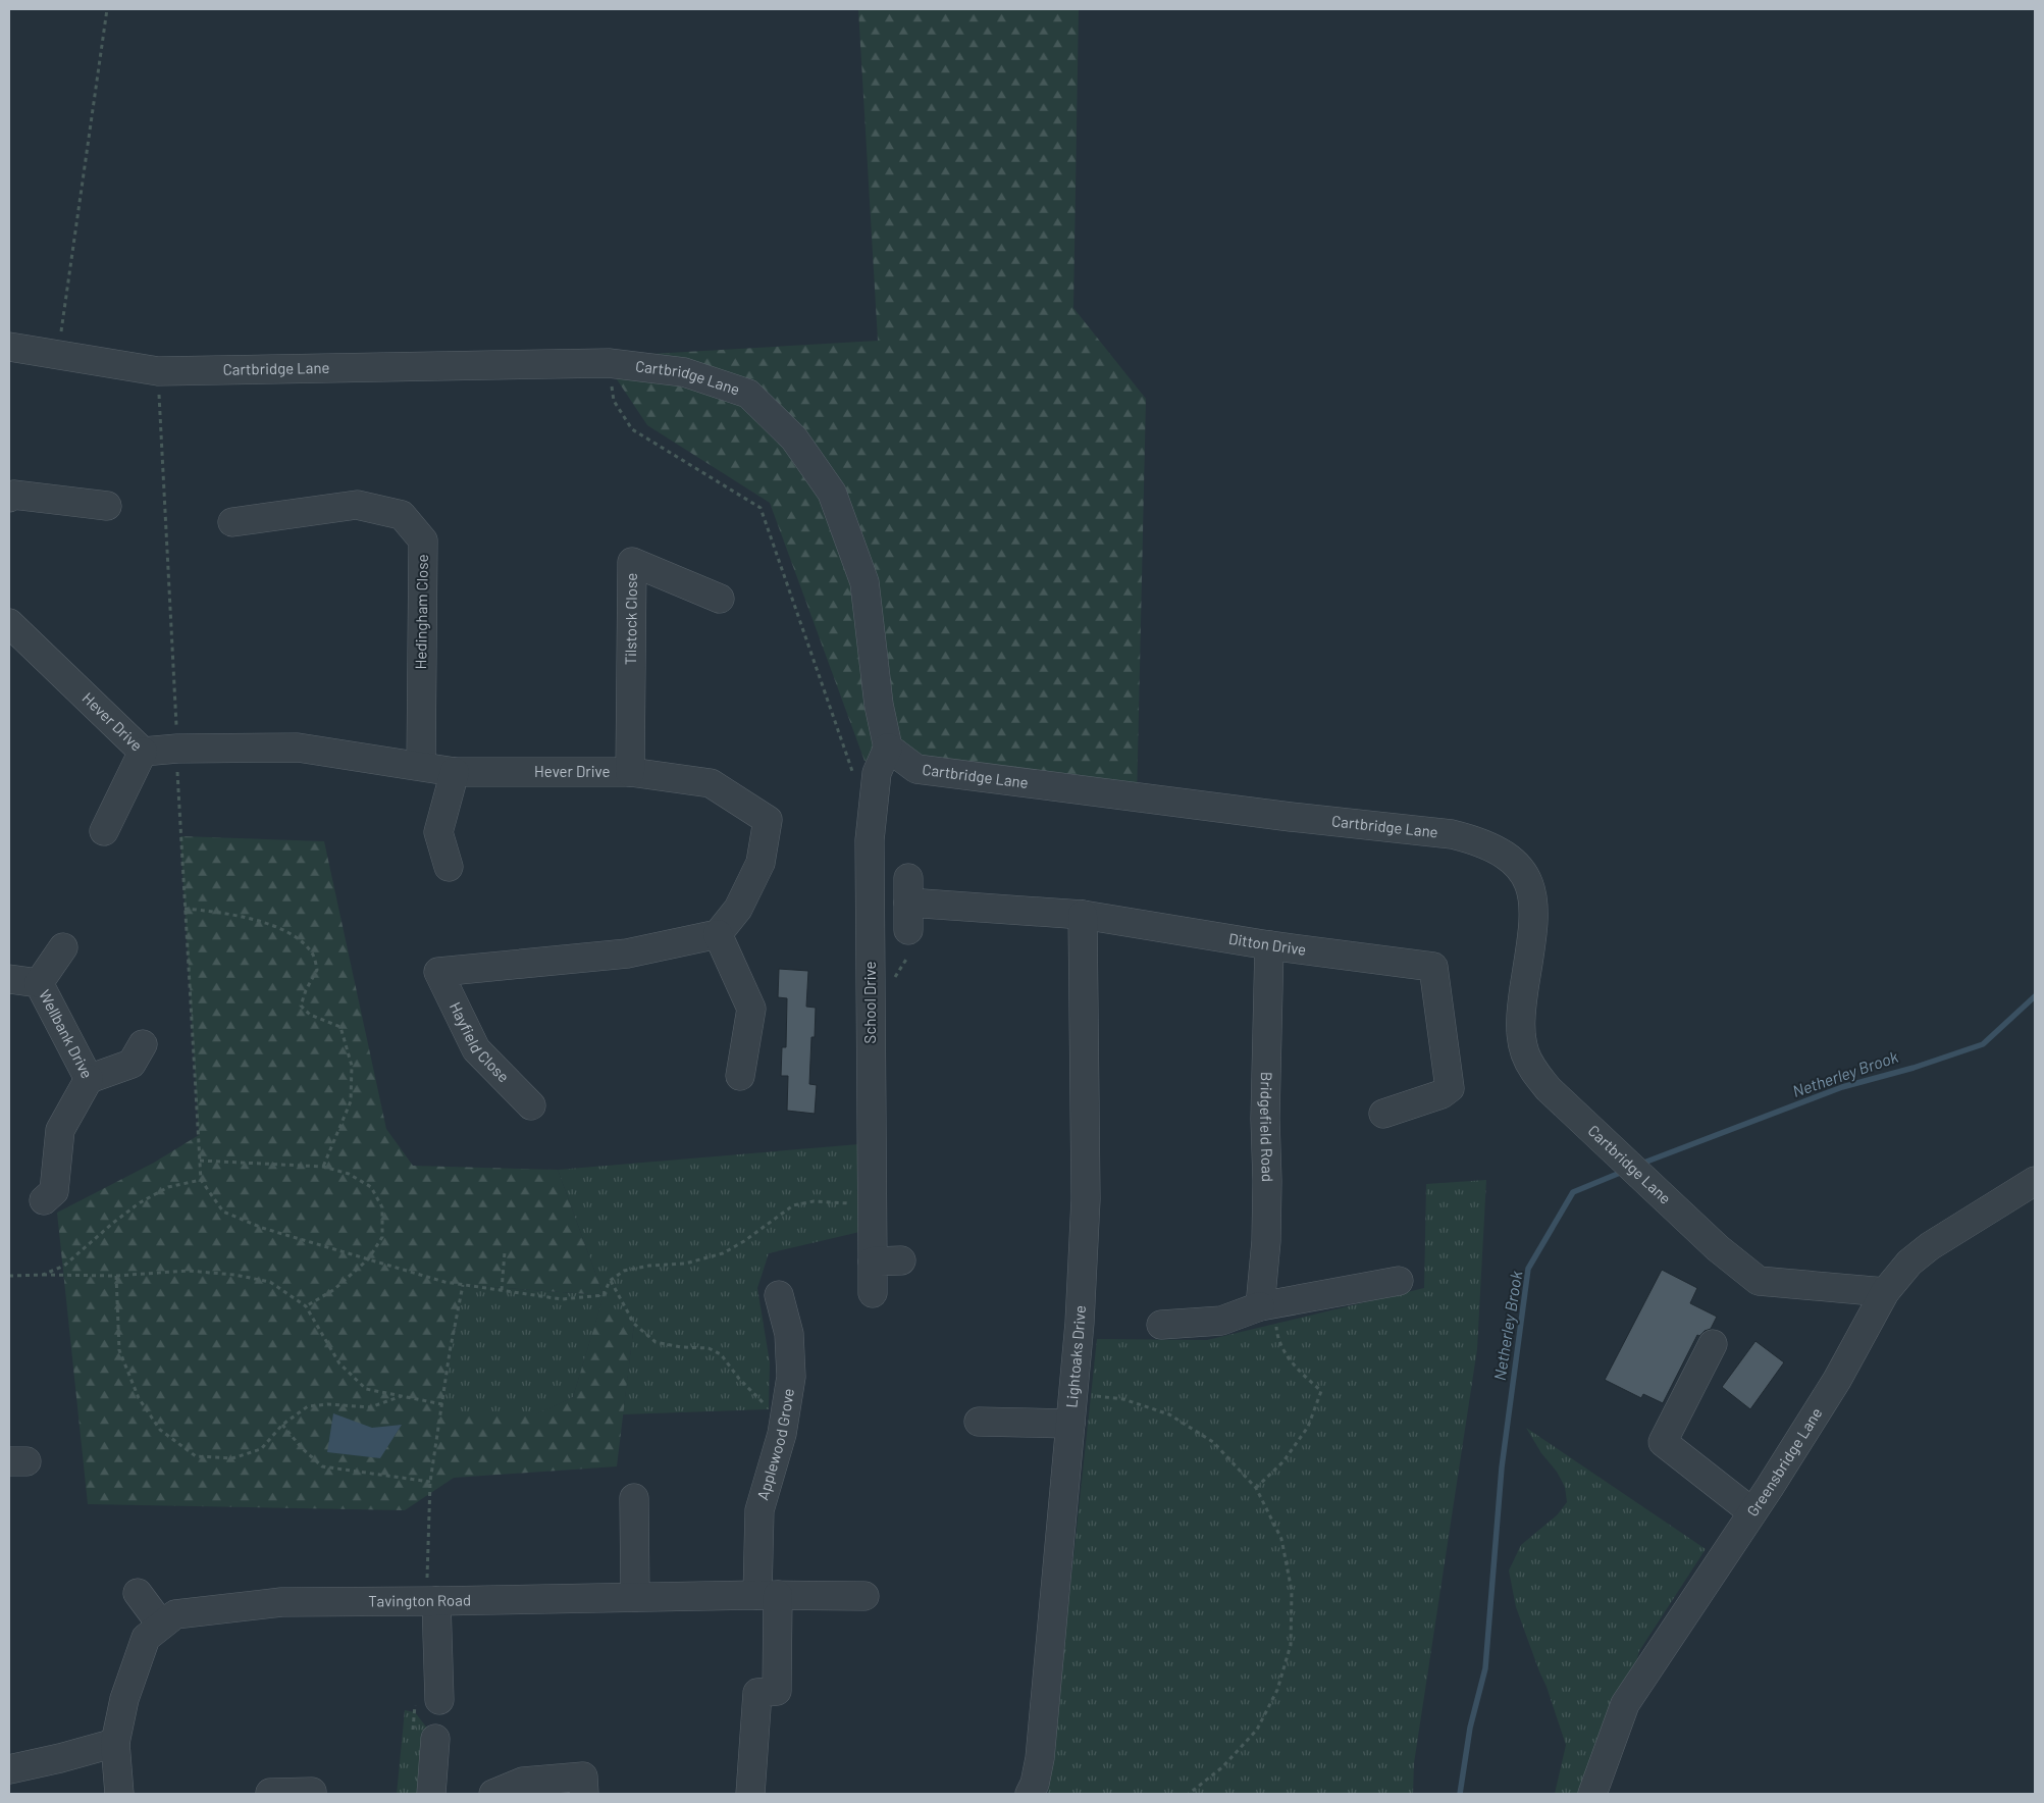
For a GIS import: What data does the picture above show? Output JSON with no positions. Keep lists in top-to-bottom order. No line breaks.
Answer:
{"streets":{"street":["Cartbridge Lane","Hedingham Close","Tilstock Close","Hever Drive","Ditton Drive","School Drive","Wellbank Drive","Hayfield Close","Bridgefield Road","Lightoaks Drive","Applewood Grove","Greensbridge Lane","Tavington Road"]},"crossings":[["Cartbridge Lane","School Drive"],["Cartbridge Lane","Greensbridge Lane"],["Hedingham Close","Hever Drive"],["Tilstock Close","Hever Drive"],["Hever Drive","Hayfield Close"],["Ditton Drive","Bridgefield Road"],["Ditton Drive","Lightoaks Drive"],["Applewood Grove","Tavington Road"]],"water":["Netherley Brook"]}
